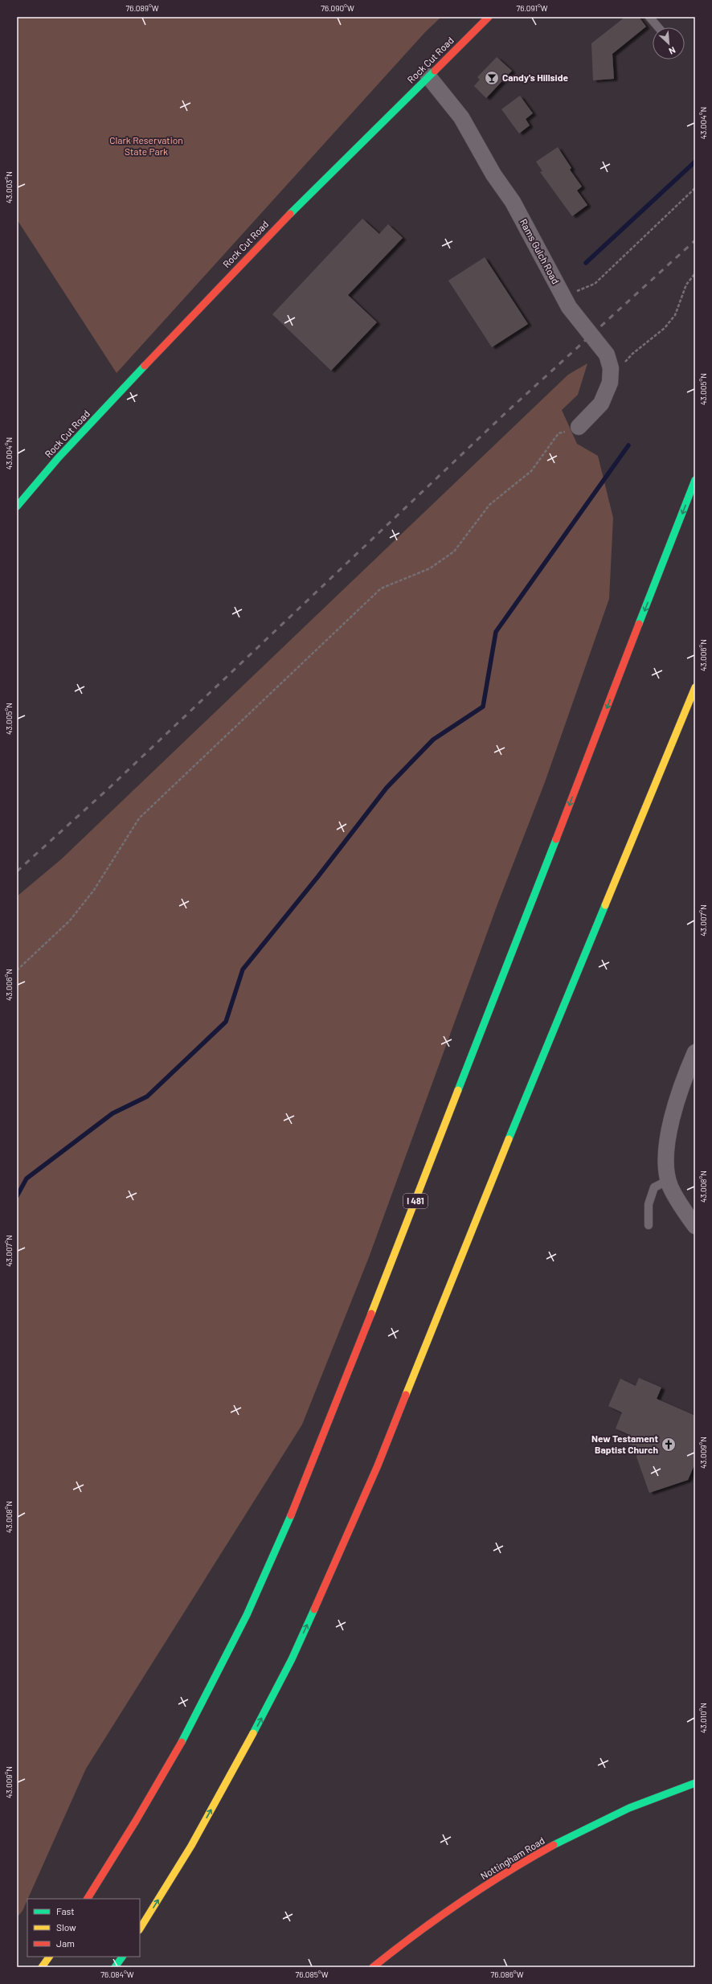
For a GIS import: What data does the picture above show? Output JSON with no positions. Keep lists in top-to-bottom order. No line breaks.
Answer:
{"streets":{"main road":["Rock Cut Road","I 481","Nottingham Road"],"street":["Rams Gulch Road"]},"crossings":[["Rock Cut Road","Rams Gulch Road"]],"parks":["Clark Reservation State Park"],"places":{"bar":["Candy's Hillside"],"church":["New Testament Baptist Church"]},"legend":["Fast","Slow","Jam"],"north":"bottom right","coordinates":["76.089°W","76.090°W","76.091°W","43.004°N","43.003°N","43.005°N","43.006°N","43.007°N","43.008°N","43.009°N","43.010°N","76.084°W","76.085°W","76.086°W"]}
